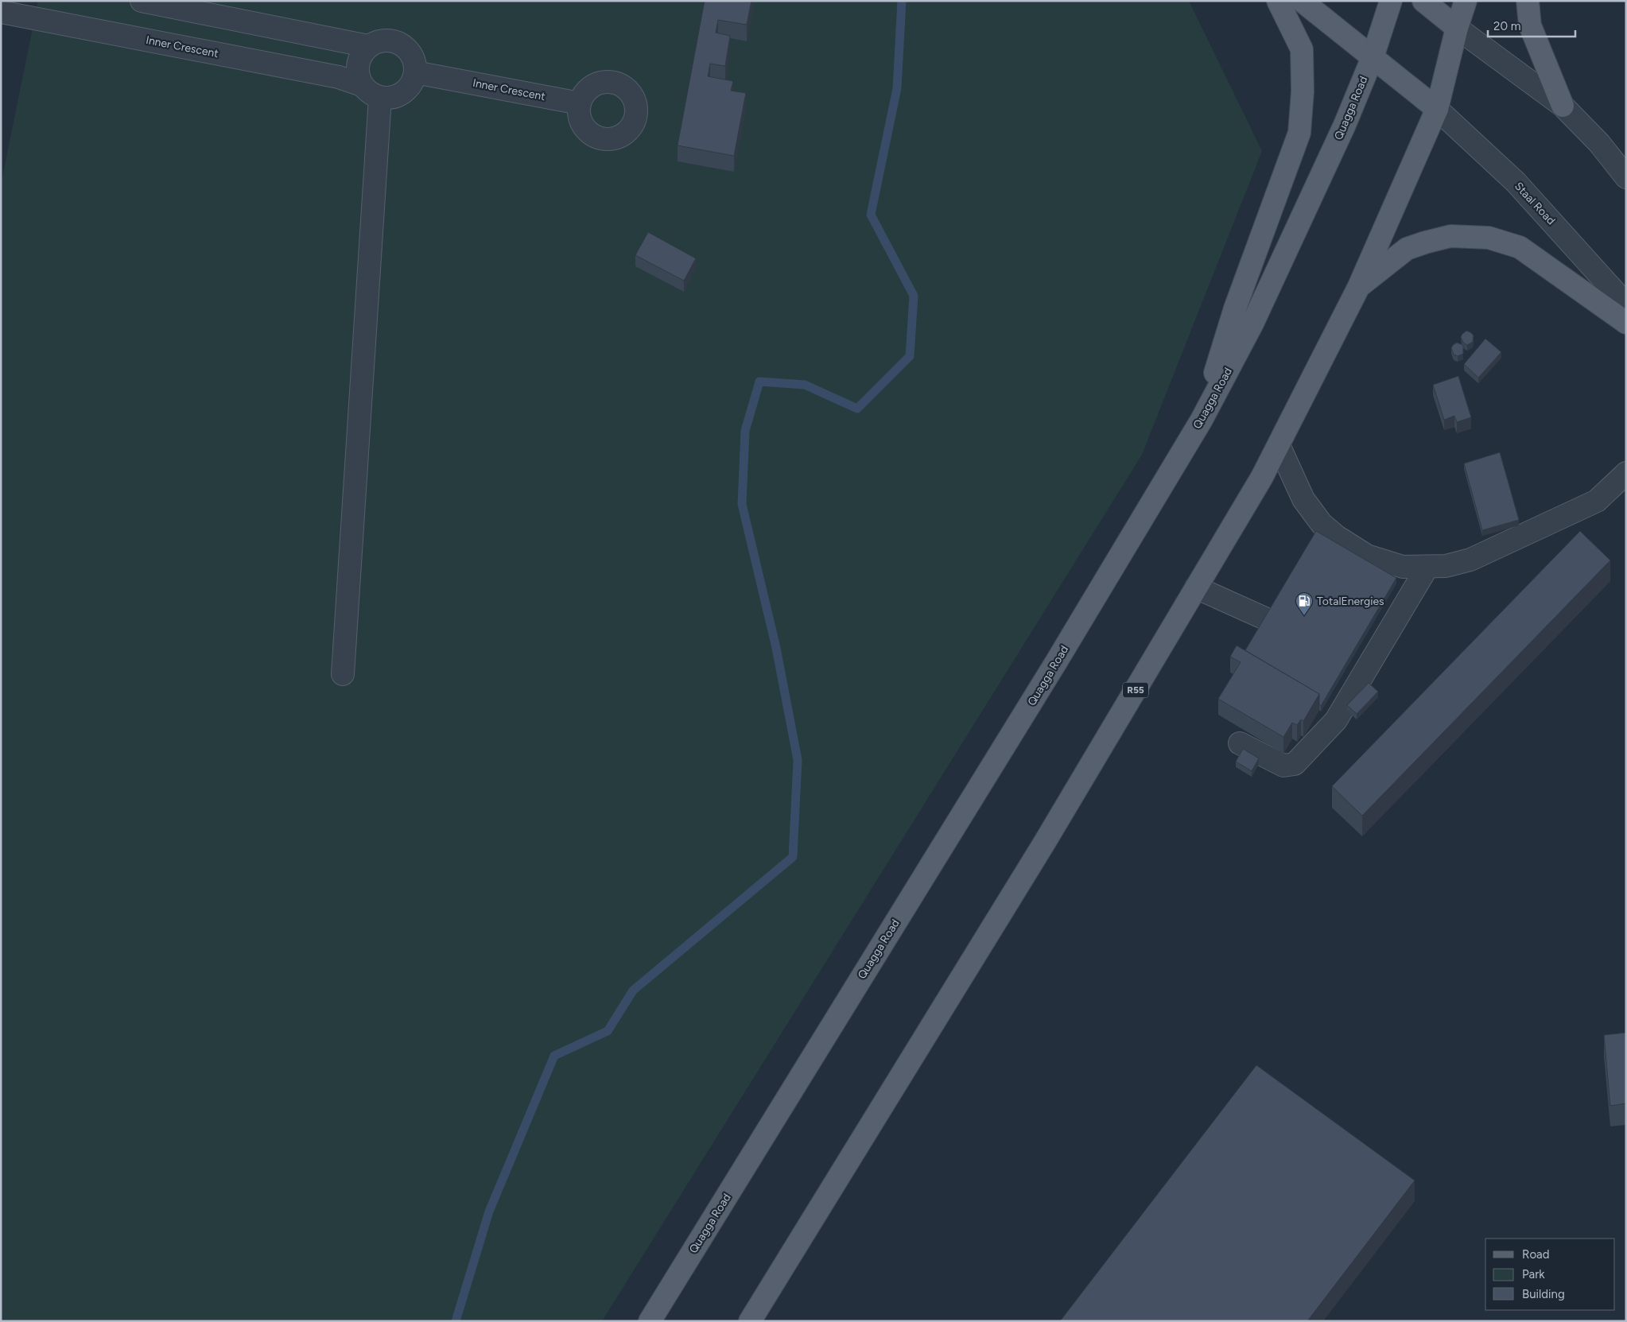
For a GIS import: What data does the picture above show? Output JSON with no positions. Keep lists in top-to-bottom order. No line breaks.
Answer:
{"streets":{"main road":["Quagga Road","R55"],"street":["Inner Crescent","Staal Road"]},"crossings":[["Staal Road","R55"]],"places":{"fuel station":["TotalEnergies"]},"legend":["Road","Park","Building"],"scale_bar":"20 m"}
